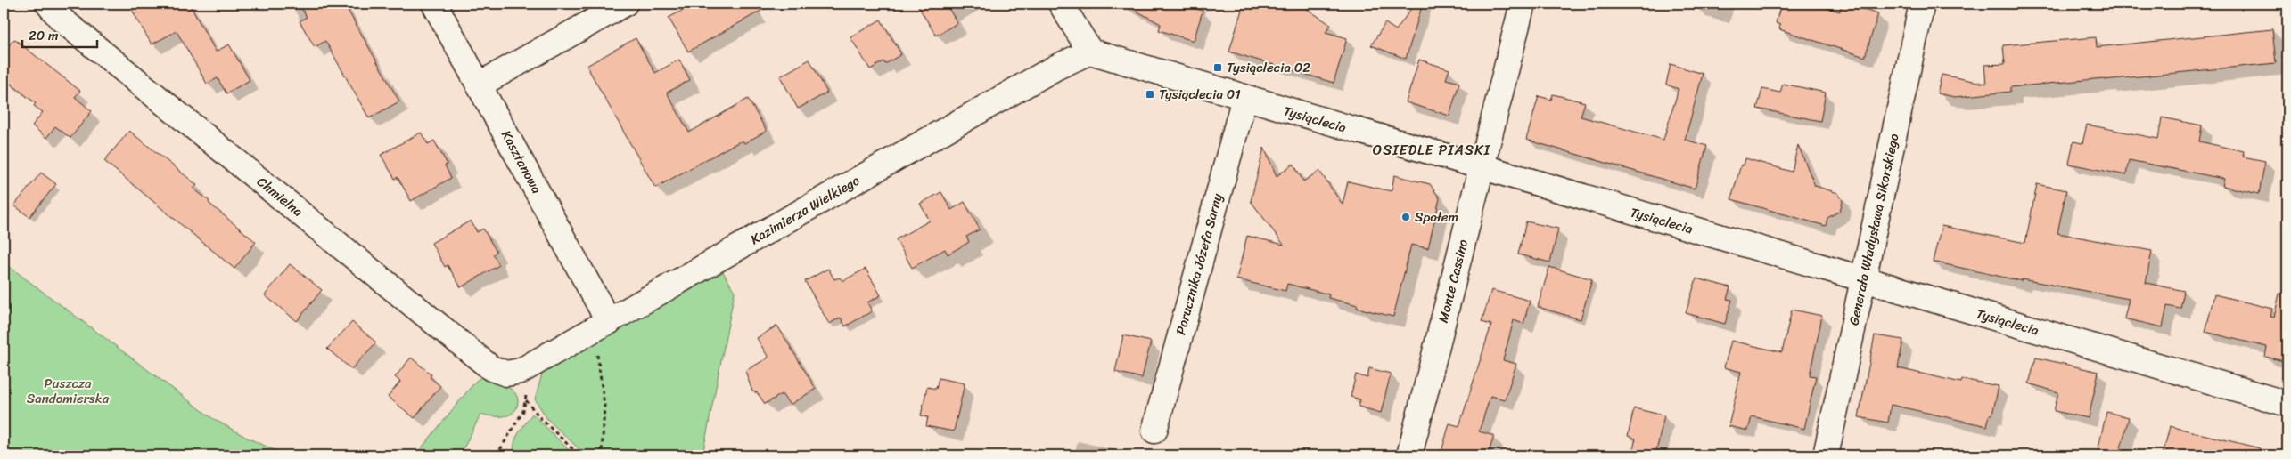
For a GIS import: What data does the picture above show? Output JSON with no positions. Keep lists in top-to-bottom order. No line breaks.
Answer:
{"streets":{"street":["Tysiąclecia","Kasztanowa","Chmielna","Kazimierza Wielkiego","Generała Władysława Sikorskiego","Porucznika Józefa Sarny","Monte Cassino"]},"crossings":[["Tysiąclecia","Kazimierza Wielkiego"],["Tysiąclecia","Generała Władysława Sikorskiego"],["Tysiąclecia","Porucznika Józefa Sarny"],["Tysiąclecia","Monte Cassino"],["Kasztanowa","Kazimierza Wielkiego"],["Chmielna","Kazimierza Wielkiego"]],"districts":["OSIEDLE PIASKI"],"parks":["Puszcza Sandomierska"],"places":{"transit":["Tysiąclecia 02","Tysiąclecia 01"],"other":["Społem"]},"scale_bar":"20 m"}
